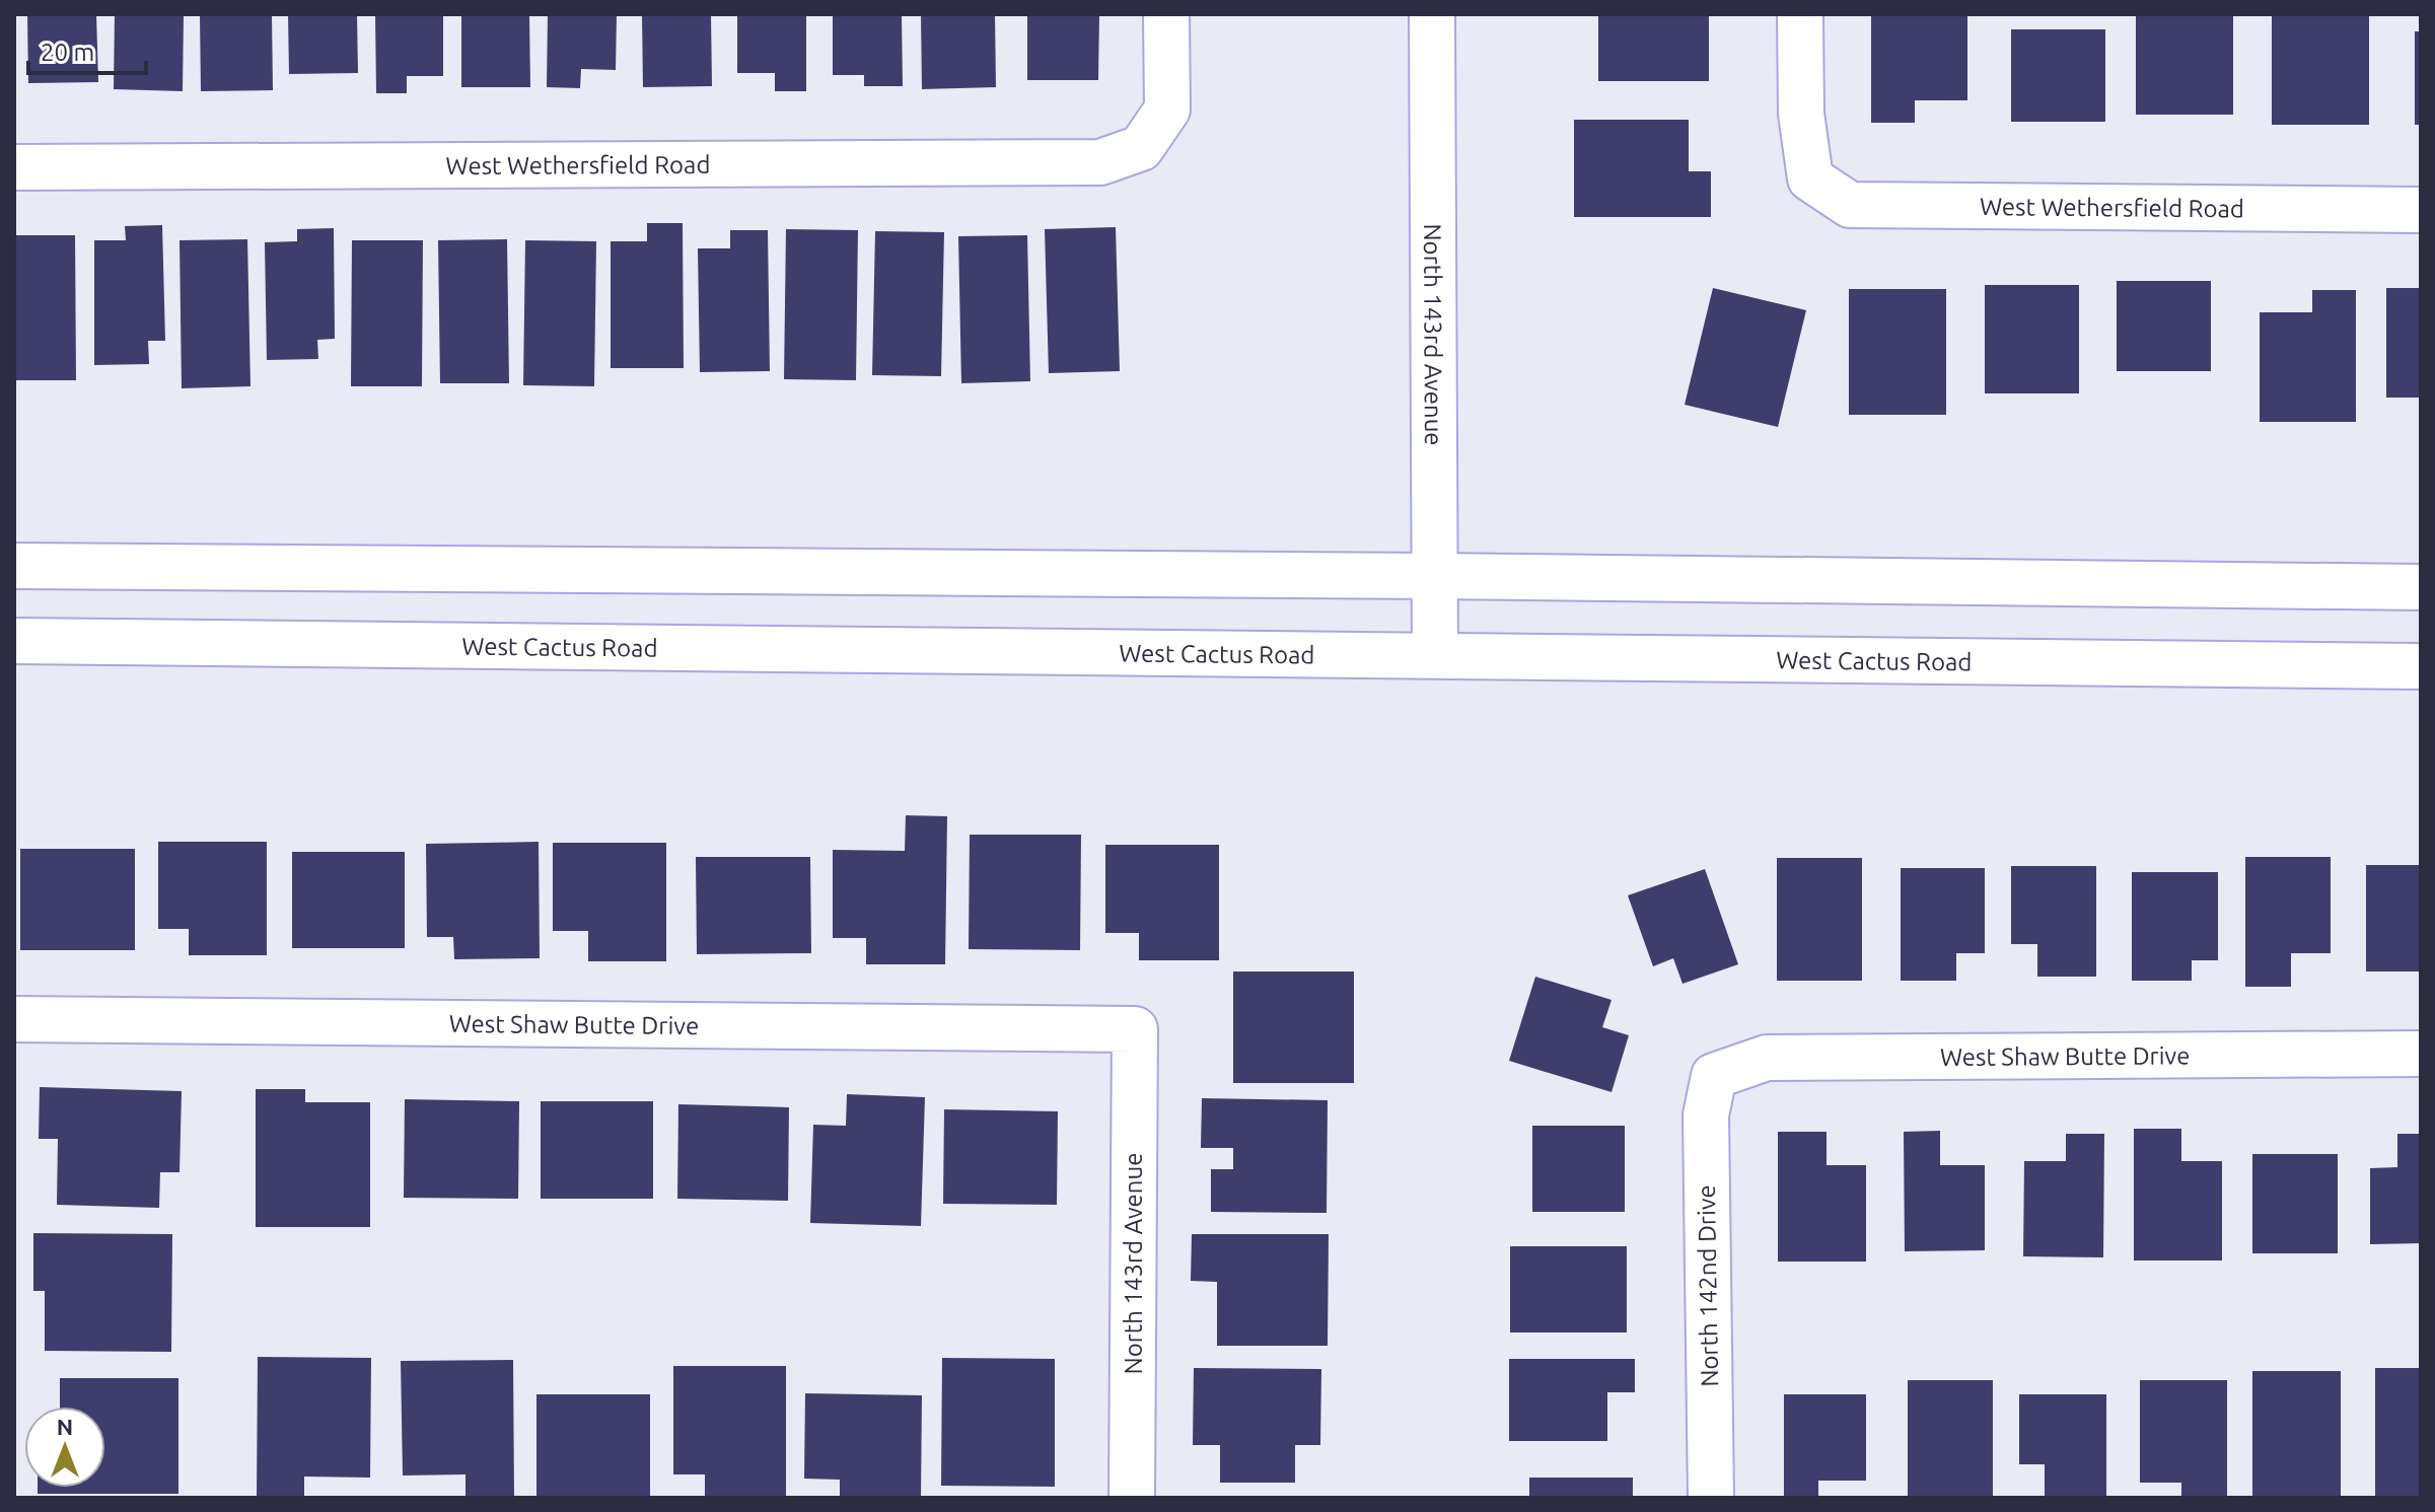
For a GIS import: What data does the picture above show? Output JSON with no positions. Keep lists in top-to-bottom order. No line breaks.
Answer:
{"streets":{"street":["West Wethersfield Road","North 143rd Avenue","West Cactus Road","West Shaw Butte Drive","North 142nd Drive"]},"crossings":[["North 143rd Avenue","West Cactus Road"],["North 143rd Avenue","West Shaw Butte Drive"],["West Shaw Butte Drive","North 142nd Drive"]],"scale_bar":"20 m","north":"top"}
